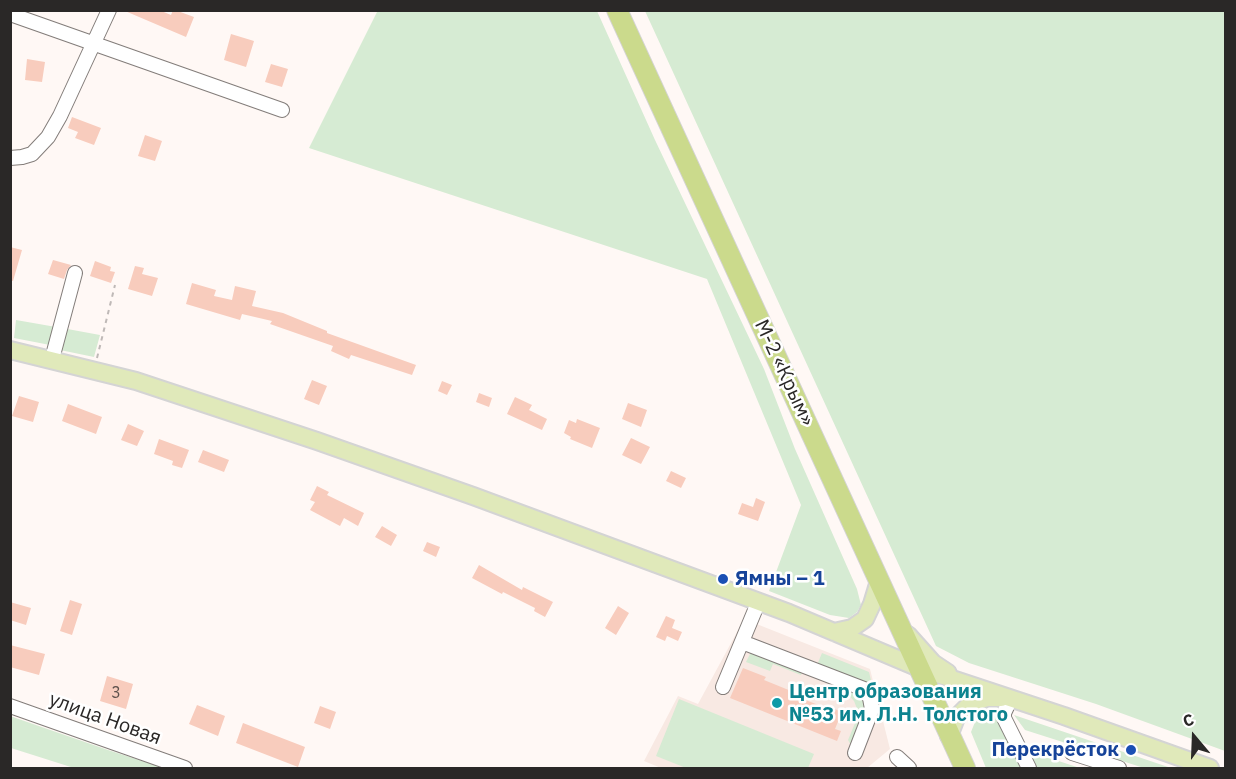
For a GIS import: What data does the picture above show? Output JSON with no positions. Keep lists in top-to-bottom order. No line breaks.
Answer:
{"streets":{"highway":["М-2 «Крым»"],"street":["улица Новая"]},"places":["Ямны – 1","Центр образования №53 им. Л.Н. Толстого","Перекрёсток"],"house_numbers":["3"],"north":"top"}
